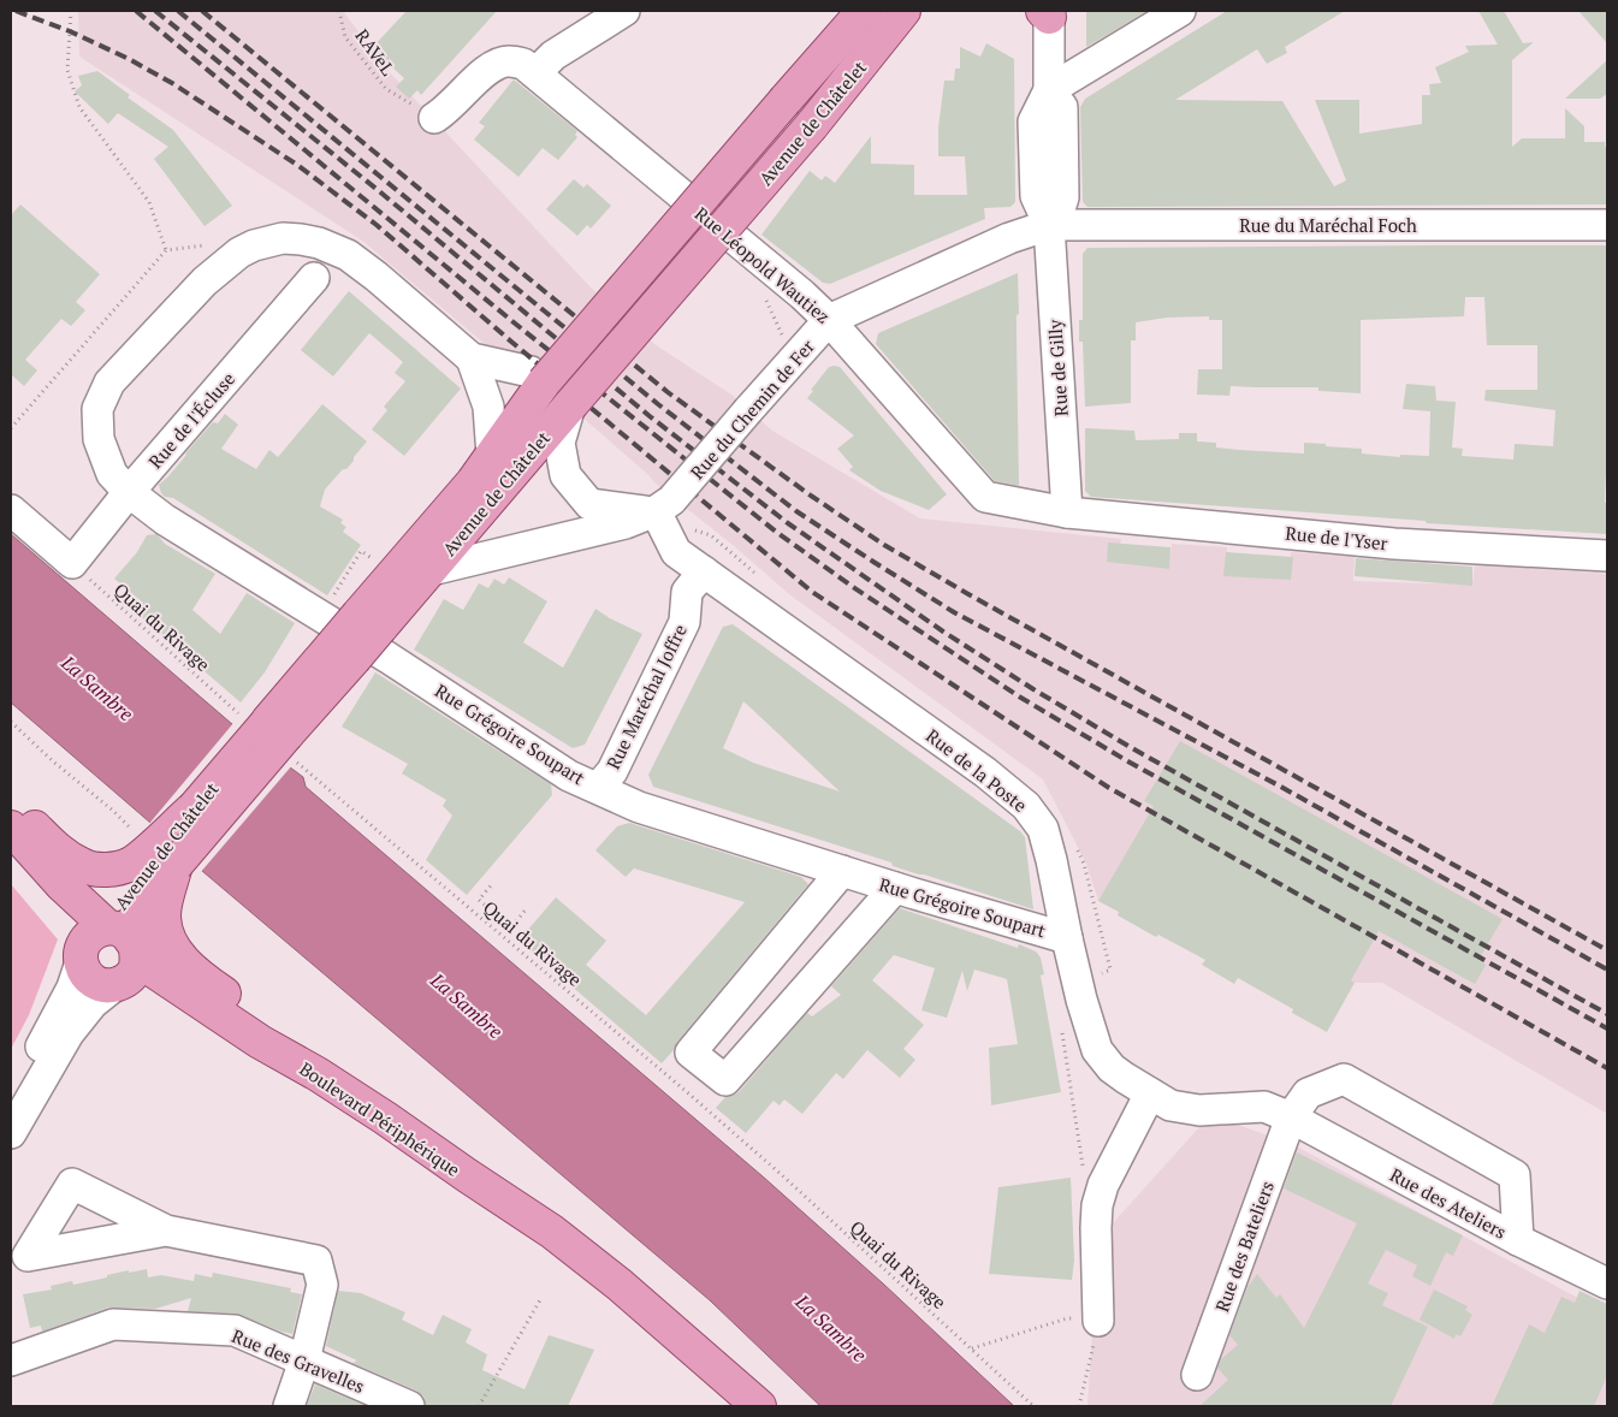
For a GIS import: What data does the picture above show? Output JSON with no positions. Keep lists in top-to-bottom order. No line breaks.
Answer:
{"streets":{"main road":["Avenue de Châtelet","Boulevard Périphérique"],"street":["Rue du Maréchal Foch","Rue Léopold Wautiez","Rue de Gilly","Rue du Chemin de Fer","Rue de l'Écluse","Rue de l'Yser","Rue Maréchal Joffre","Rue Grégoire Soupart","Rue de la Poste","Rue des Ateliers","Rue des Bateliers","Rue des Gravelles"],"path":["RAVeL","Quai du Rivage"]},"crossings":[["RAVeL","Rue Léopold Wautiez"],["Avenue de Châtelet","Quai du Rivage"],["Avenue de Châtelet","Boulevard Périphérique"],["Rue du Maréchal Foch","Rue de Gilly"],["Rue du Maréchal Foch","Rue du Chemin de Fer"],["Rue Léopold Wautiez","Rue de Gilly"],["Rue Léopold Wautiez","Rue du Chemin de Fer"],["Rue Léopold Wautiez","Rue de l'Yser"],["Rue de Gilly","Rue du Chemin de Fer"],["Rue de Gilly","Rue de l'Yser"],["Rue du Chemin de Fer","Rue de la Poste"],["Rue de l'Écluse","Quai du Rivage"],["Rue de l'Écluse","Rue Grégoire Soupart"],["Rue Maréchal Joffre","Rue Grégoire Soupart"],["Rue Maréchal Joffre","Rue de la Poste"],["Rue Grégoire Soupart","Rue de la Poste"],["Rue de la Poste","Rue des Ateliers"],["Rue des Ateliers","Rue des Bateliers"]],"water":["La Sambre"]}
